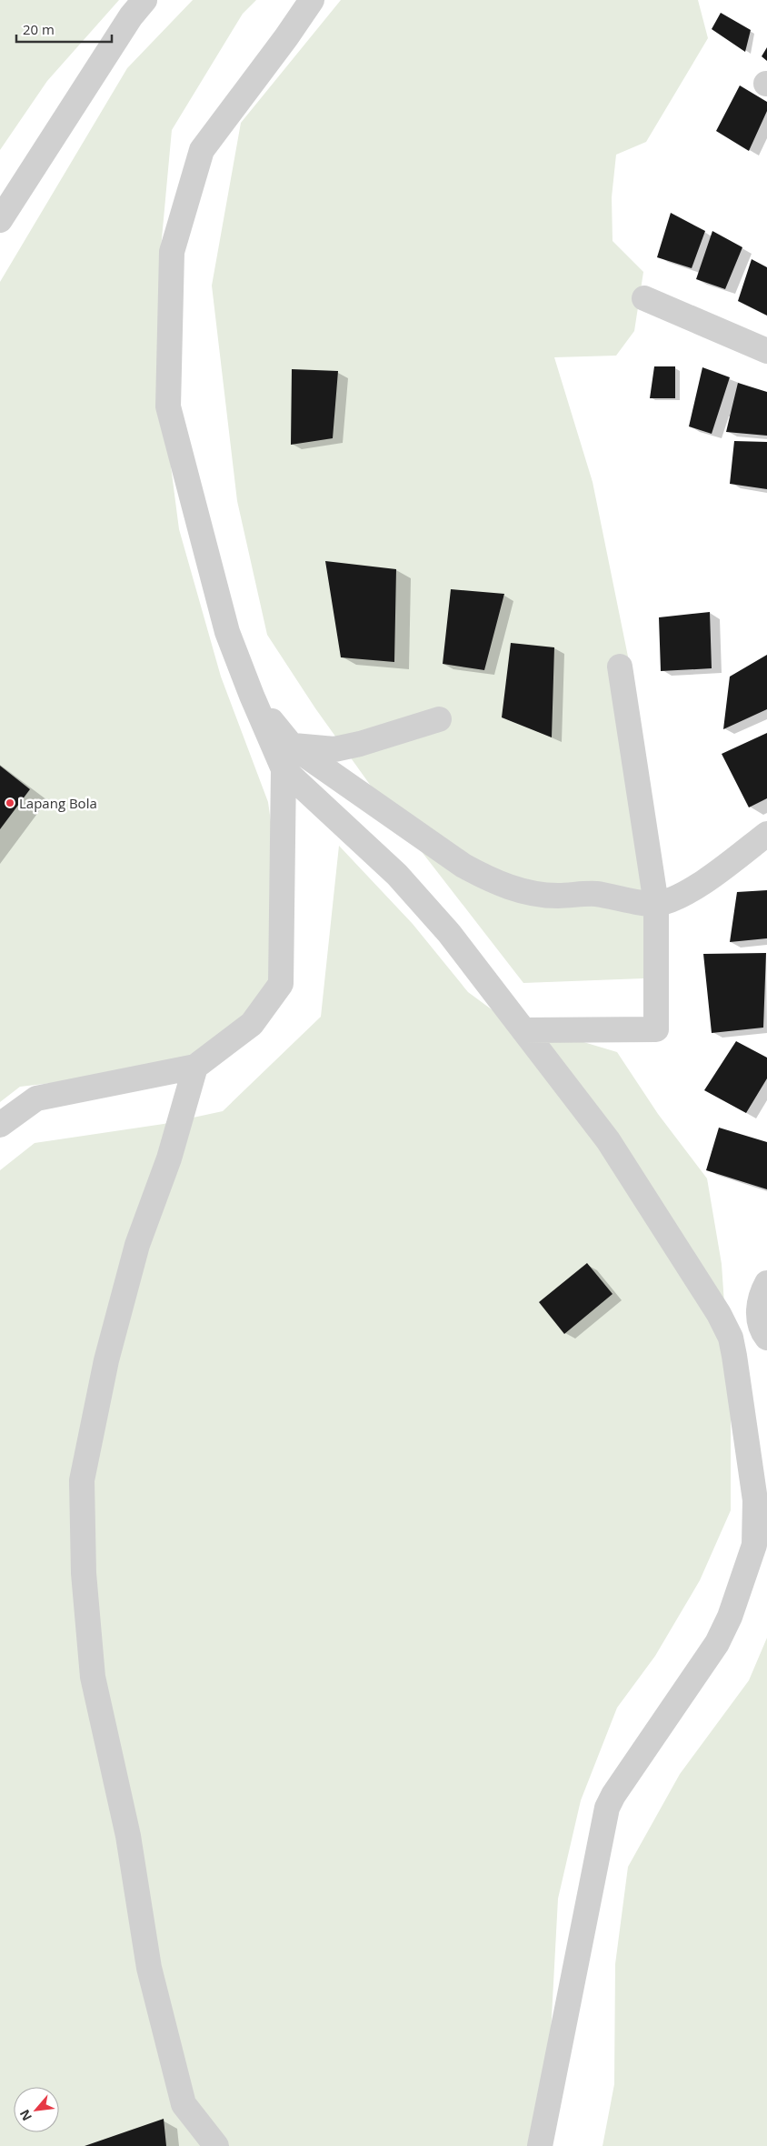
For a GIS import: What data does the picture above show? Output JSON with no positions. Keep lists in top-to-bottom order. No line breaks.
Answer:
{"places":["Lapang Bola"],"scale_bar":"20 m","north":"bottom left"}
